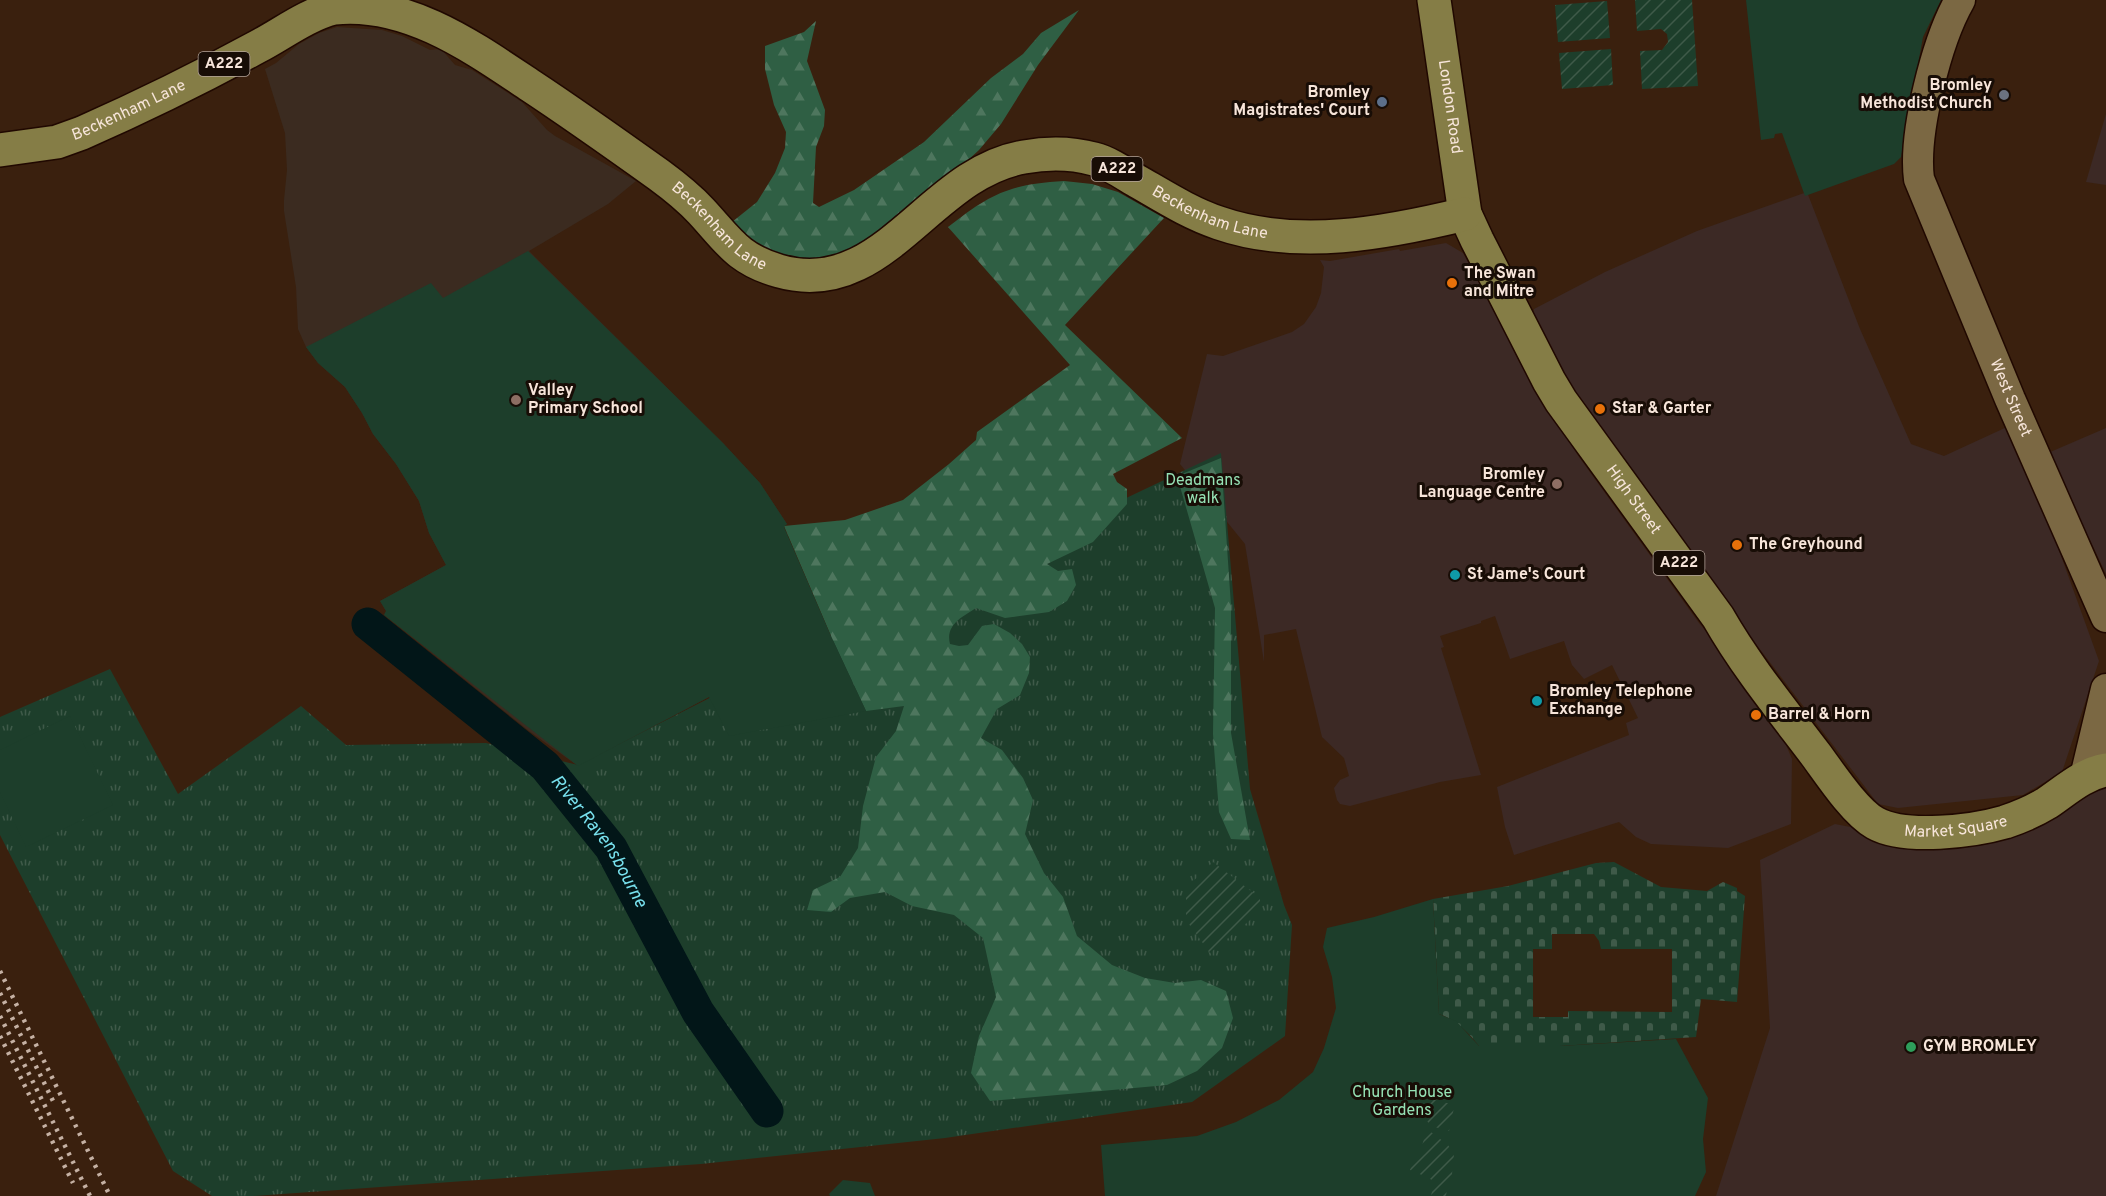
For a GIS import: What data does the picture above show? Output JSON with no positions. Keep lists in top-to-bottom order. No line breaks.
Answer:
{"streets":{"main road":["A222","London Road","Beckenham Lane","High Street","Market Square"],"street":["West Street"]},"crossings":[["London Road","Beckenham Lane"],["London Road","High Street"],["Beckenham Lane","High Street"],["High Street","Market Square"]],"water":["River Ravensbourne"],"parks":["Deadmans walk","Church House Gardens"],"places":["Bromley Methodist Church","Bromley Magistrates' Court","The Swan and Mitre","Valley Primary School","Star & Garter","Bromley Language Centre","The Greyhound","St Jame's Court","Bromley Telephone Exchange","Barrel & Horn","GYM BROMLEY"]}
